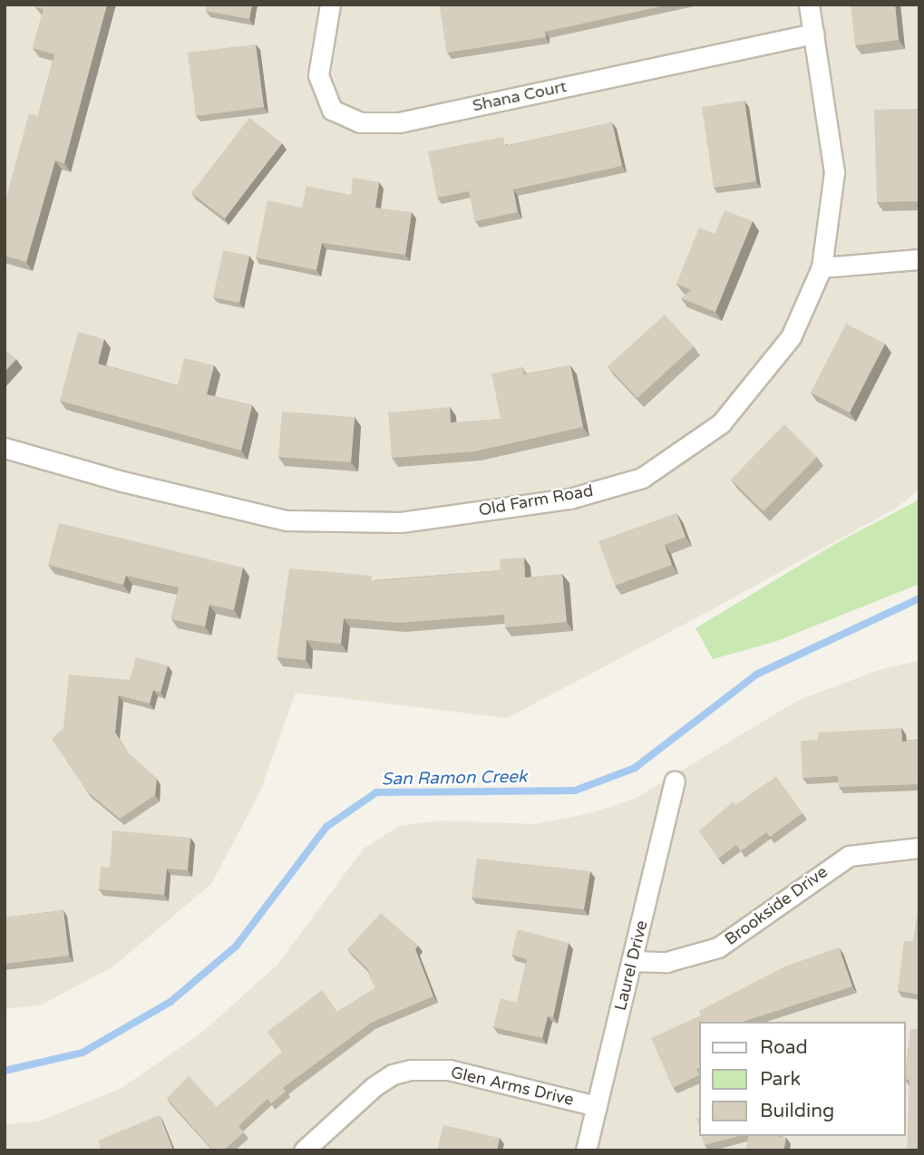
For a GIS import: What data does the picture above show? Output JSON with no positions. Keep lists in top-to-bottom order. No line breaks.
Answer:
{"streets":{"street":["Shana Court","Old Farm Road","Brookside Drive","Laurel Drive","Glen Arms Drive"]},"crossings":[["Shana Court","Old Farm Road"],["Brookside Drive","Laurel Drive"],["Laurel Drive","Glen Arms Drive"]],"water":["San Ramon Creek"],"legend":["Road","Park","Building"]}
